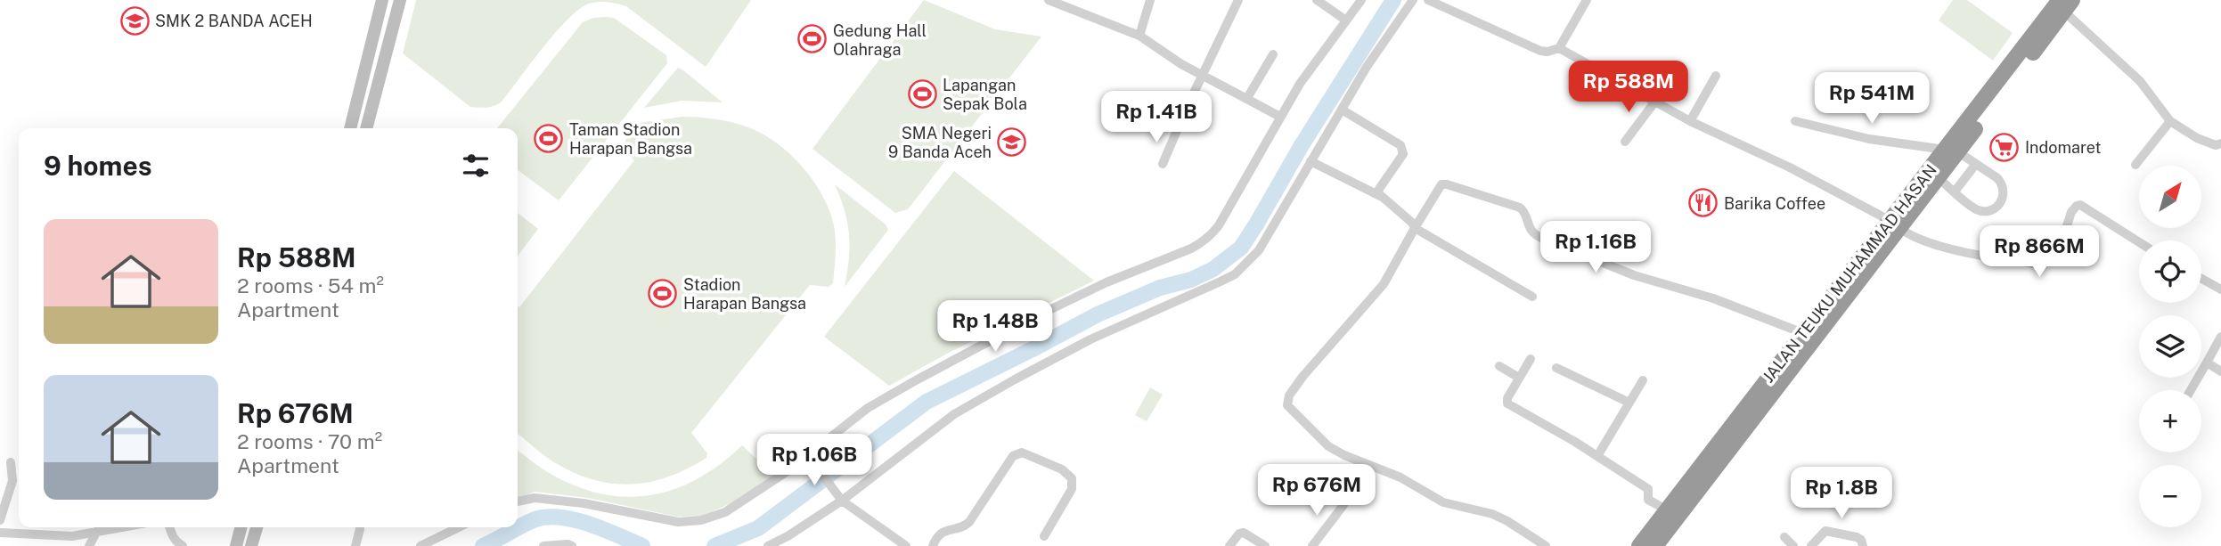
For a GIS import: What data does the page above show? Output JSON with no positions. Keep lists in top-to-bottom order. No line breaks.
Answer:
{"streets":{"highway":["JALAN TEUKU MUHAMMAD HASAN"]},"places":{"school or university":["SMK 2 BANDA ACEH","SMA Negeri 9 Banda Aceh"],"sports":["Gedung Hall Olahraga","Lapangan Sepak Bola","Taman Stadion Harapan Bangsa","Stadion Harapan Bangsa"],"supermarket":["Indomaret"],"restaurant":["Barika Coffee"]},"north":"top right","page":{"price":["Rp 588M","Rp 541M","Rp 1.41B","Rp 1.16B","Rp 866M","Rp 1.48B","Rp 1.06B","Rp 676M","Rp 1.8B"],"heading":"9 homes","map_buttons":["+","−"],"list":[{"name":"Rp 588M","note":"2 rooms · 54 m² · Apartment"},{"name":"Rp 676M","note":"2 rooms · 70 m² · Apartment"}]}}
